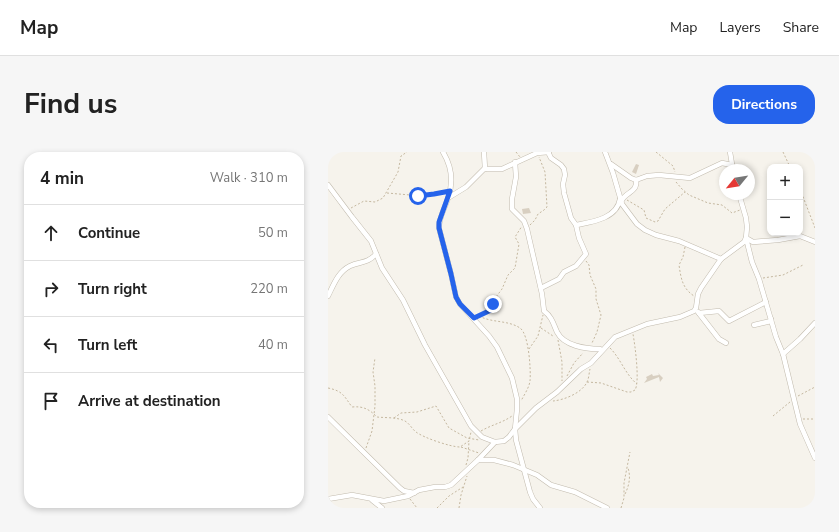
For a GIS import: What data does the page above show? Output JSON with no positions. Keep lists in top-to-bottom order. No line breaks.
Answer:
{"north":"bottom left","page":{"header":"Map","nav":["Map","Layers","Share"],"title":"Find us","buttons":"Directions","heading":["4 min","Walk · 310 m"],"map_buttons":["+","−"],"list":[["Continue","50 m"],["Turn right","220 m"],["Turn left","40 m"],"Arrive at destination"]}}
